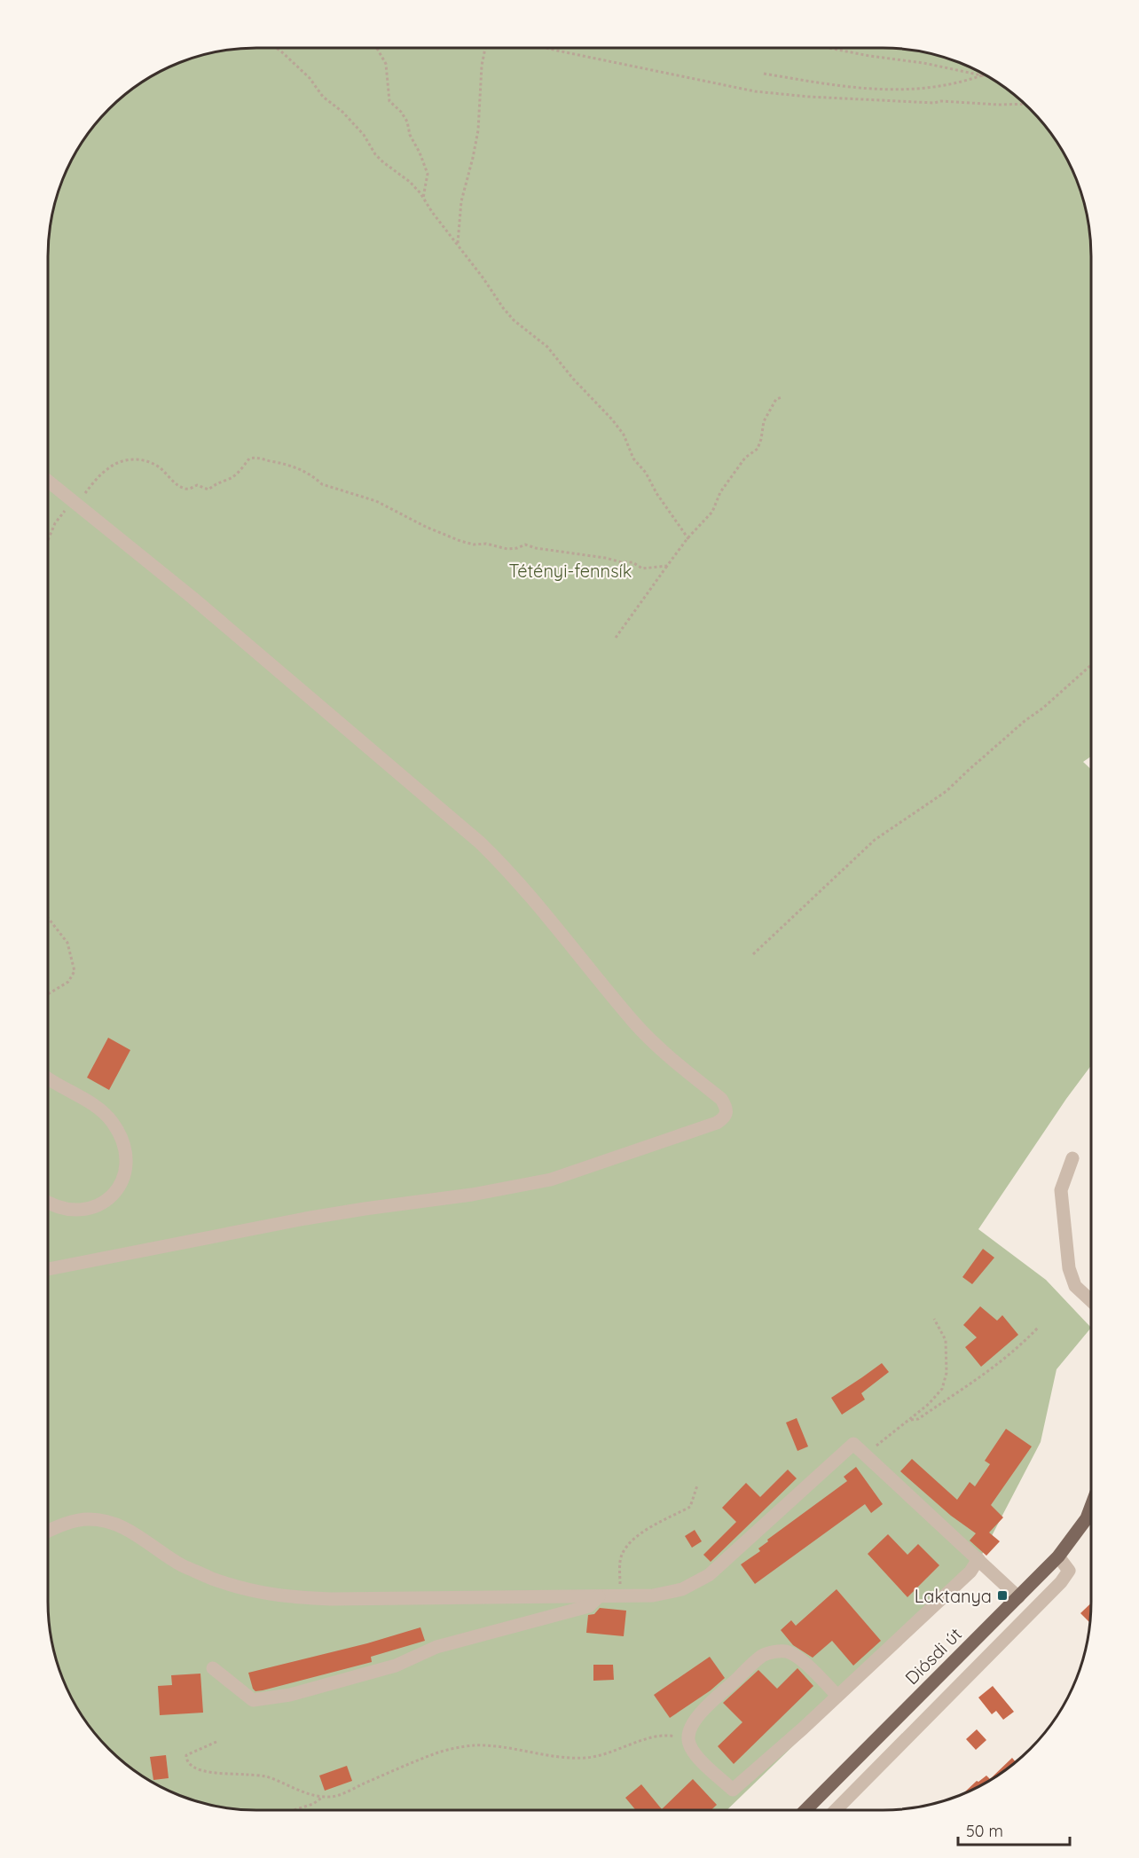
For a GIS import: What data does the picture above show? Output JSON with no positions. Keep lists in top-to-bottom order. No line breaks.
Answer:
{"streets":{"main road":["Diósdi út"]},"parks":["Tétényi-fennsík"],"places":{"transit":["Laktanya"]},"scale_bar":"50 m"}
